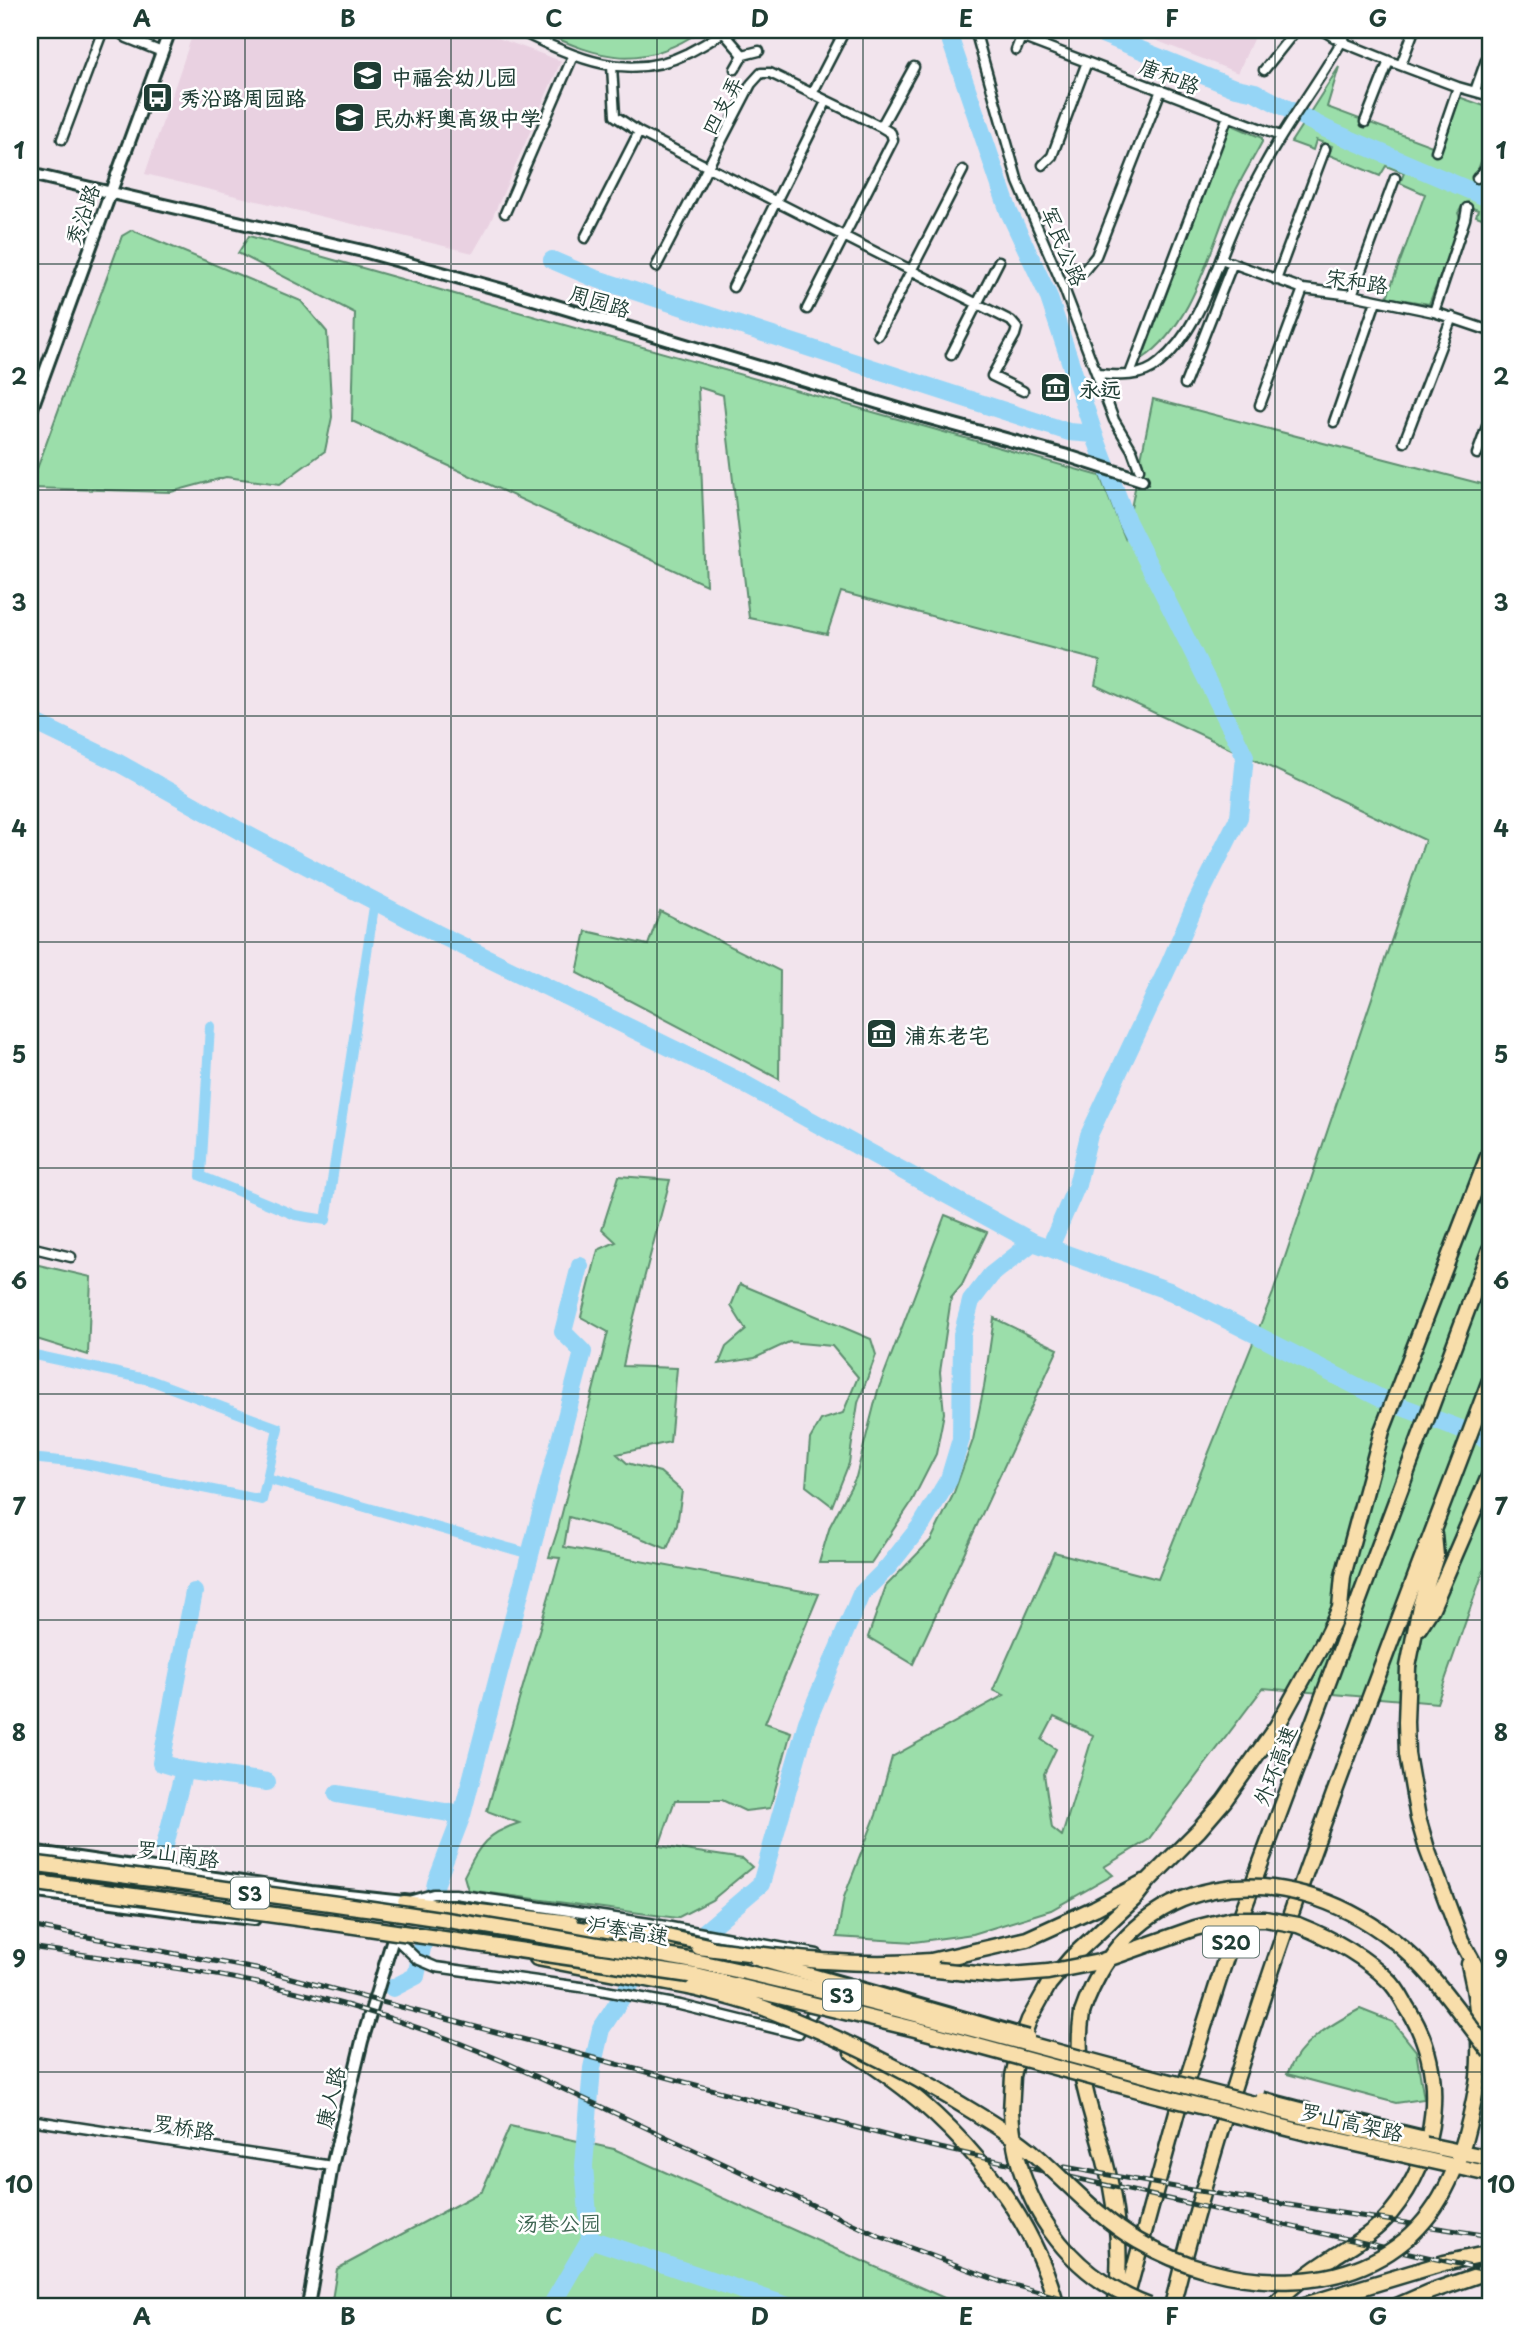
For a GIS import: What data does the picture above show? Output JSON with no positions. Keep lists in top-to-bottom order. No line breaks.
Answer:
{"streets":{"highway":["外环高速","S3","沪奉高速","S20","罗山高架路"],"street":["唐和路","四支弄","秀沿路","军民公路","宋和路","周园路","罗山南路","康人路","罗桥路"]},"crossings":[["秀沿路","周园路"],["军民公路","周园路"],["罗山南路","康人路"],["沪奉高速","罗山高架路"],["康人路","罗桥路"]],"parks":["汤巷公园"],"places":{"school or university":["中福会幼儿园","民办籽奥高级中学"],"bus stop":["秀沿路周园路"],"museum":["永远","浦东老宅"]},"grid":{"columns":["A","B","C","D","E","F","G"],"rows":["1","2","3","4","5","6","7","8","9","10"]}}
